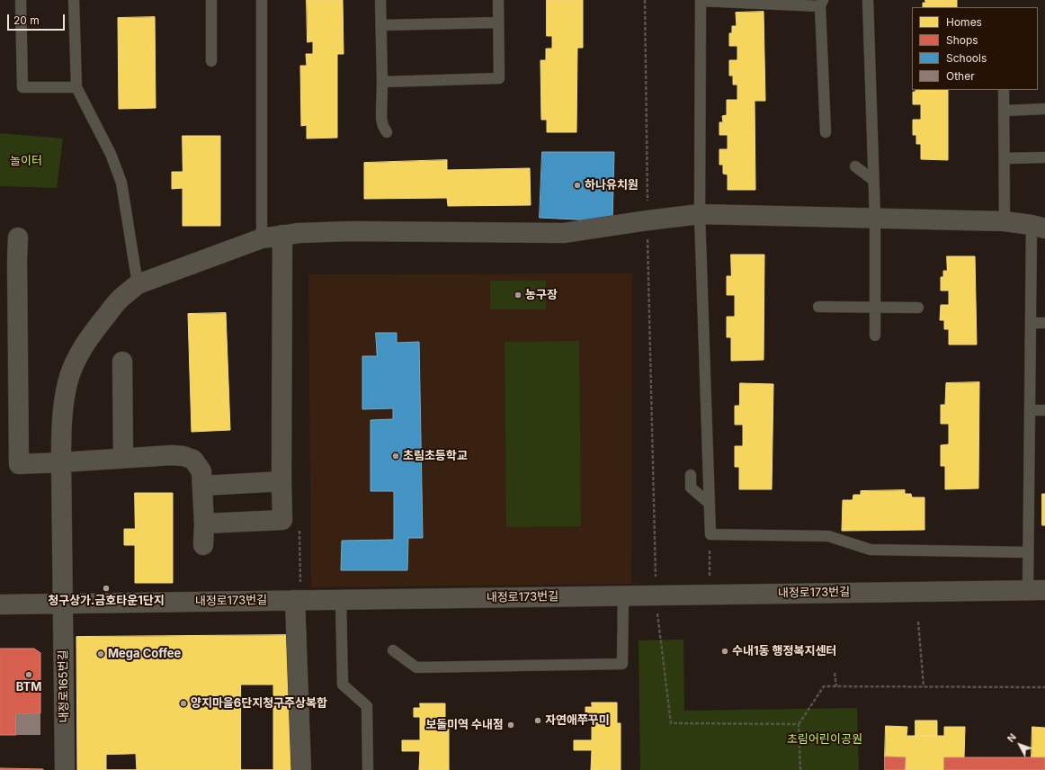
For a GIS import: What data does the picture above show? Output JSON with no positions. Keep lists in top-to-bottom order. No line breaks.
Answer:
{"streets":{"street":["내정로173번길","내정로165번길"]},"crossings":[["내정로173번길","내정로165번길"]],"parks":["놀이터","초림어린이공원"],"places":["하나유치원","농구장","초림초등학교","청구상가.금호타운1단지","수내1동 행정복지센터","Mega Coffee","BTM","양지마을6단지청구주상복합","자연애쭈꾸미","보돌미역 수내점"],"legend":["Homes","Shops","Schools","Other"],"scale_bar":"20 m","north":"top left"}
